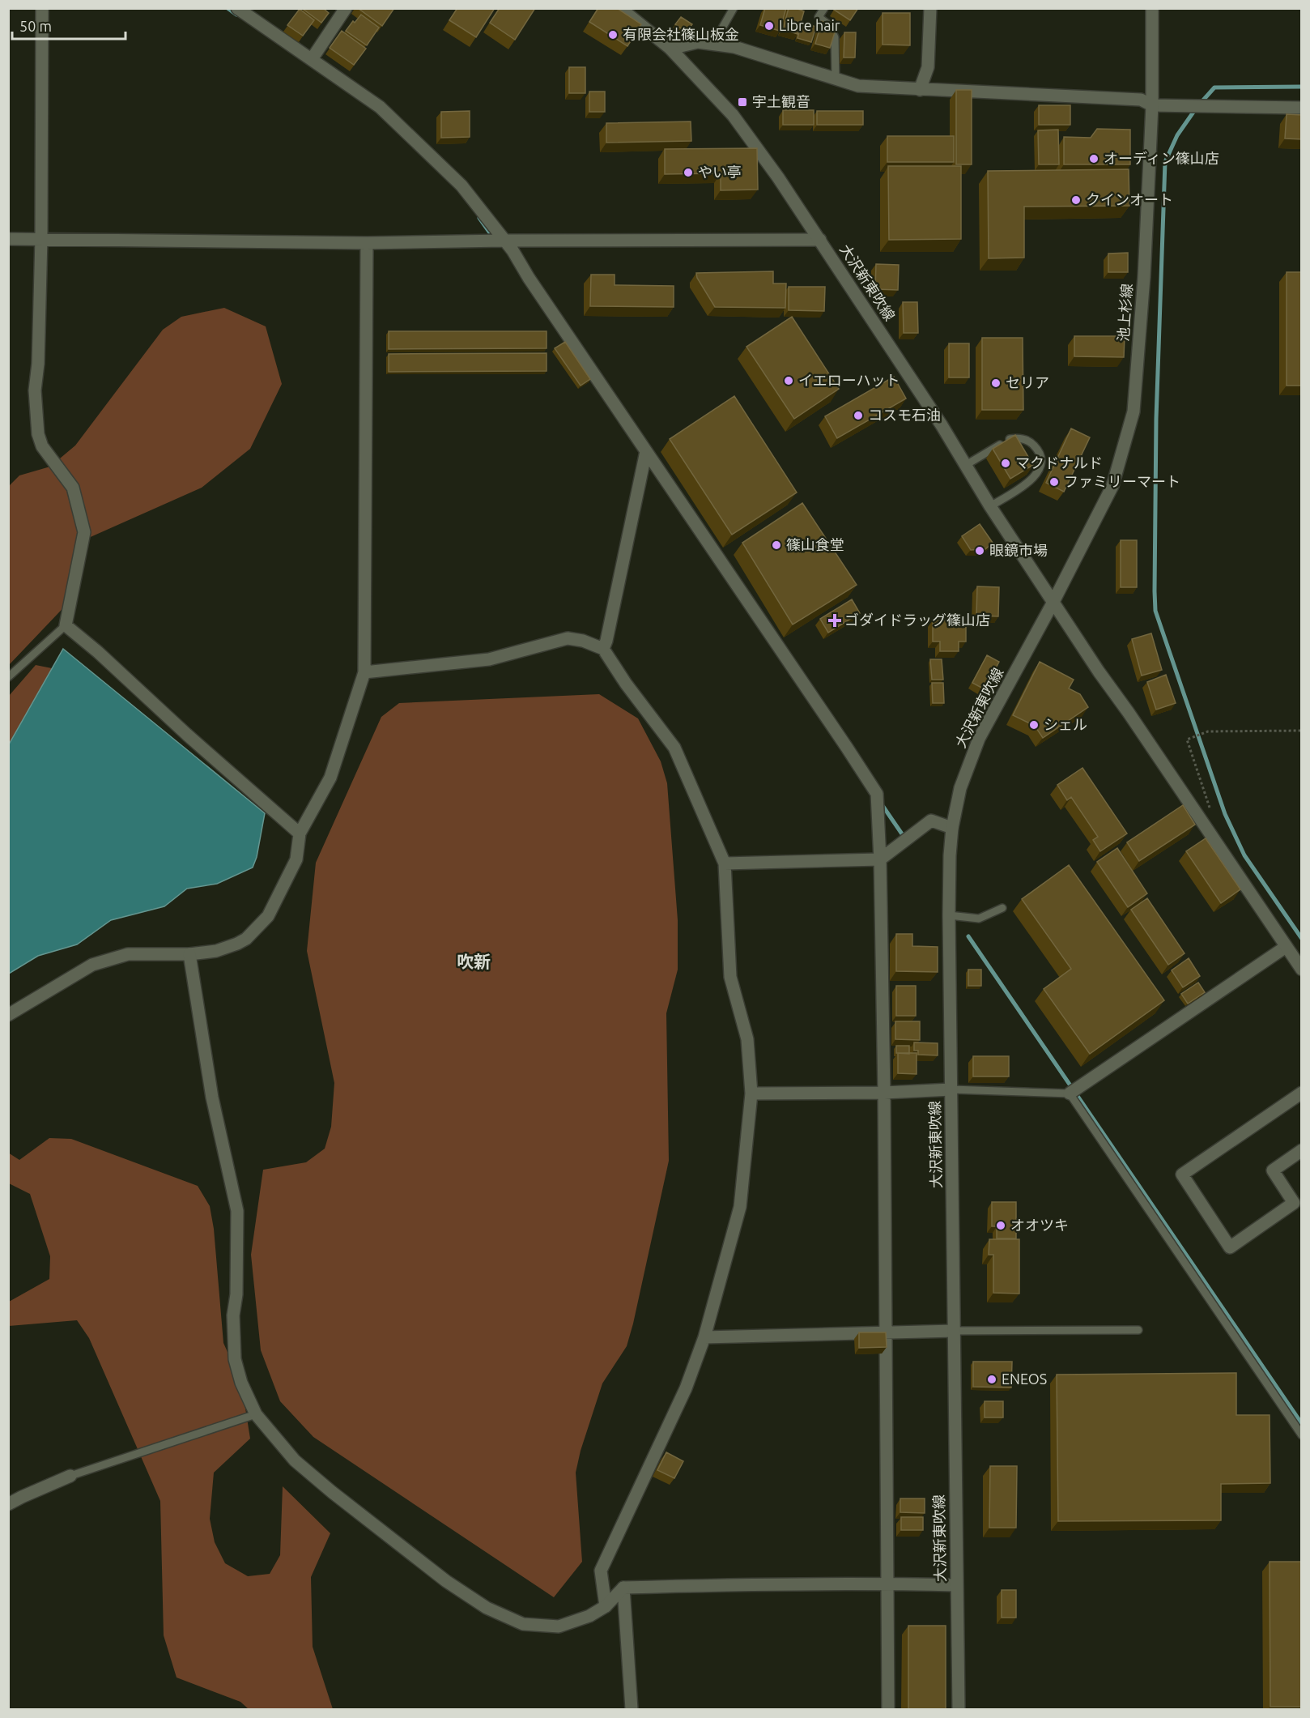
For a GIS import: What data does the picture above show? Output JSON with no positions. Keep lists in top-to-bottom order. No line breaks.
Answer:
{"streets":{"street":["大沢新東吹線","池上杉線"]},"crossings":[["大沢新東吹線","池上杉線"]],"districts":["吹新"],"places":{"other":["Libre hair","有限会社篠山板金","オーディン篠山店","やい亭","クインオート","イエローハット","セリア","コスモ石油","マクドナルド","ファミリーマート","篠山食堂","眼鏡市場","シェル","オオツキ","ENEOS"],"transit":["宇土観音"],"health":["ゴダイドラッグ篠山店"]},"scale_bar":"50 m"}
